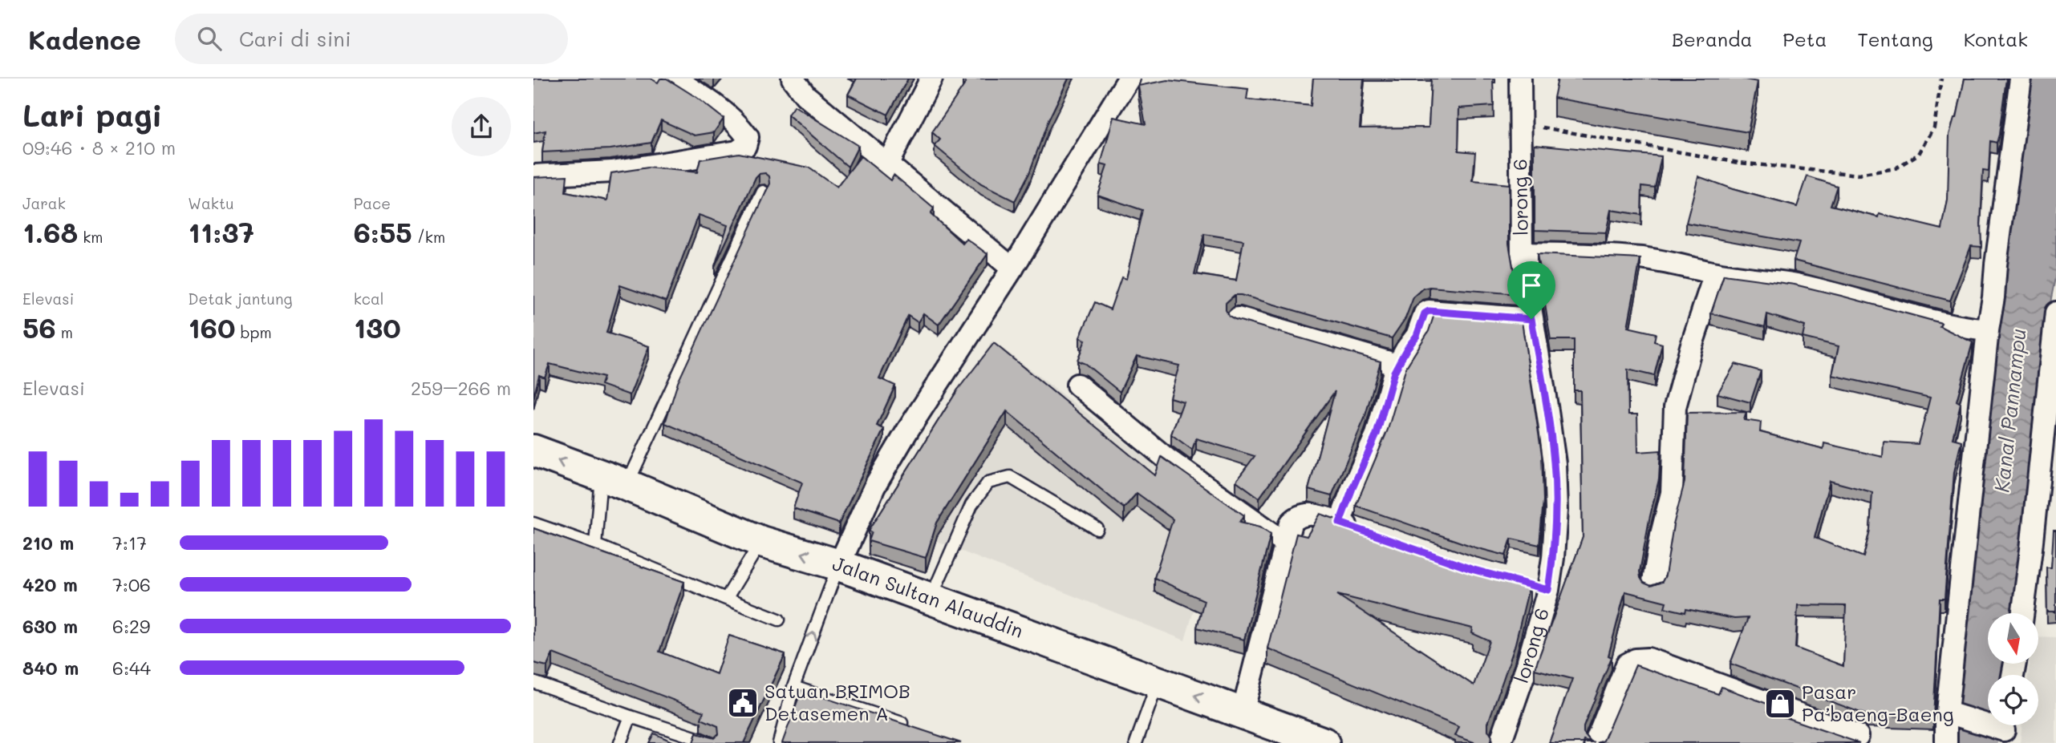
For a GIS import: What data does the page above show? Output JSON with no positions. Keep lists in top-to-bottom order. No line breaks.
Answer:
{"streets":{"main road":["Jalan Sultan Alauddin"],"street":["lorong 6"]},"water":["Kanal Pannampu"],"places":{"public building":["Satuan BRIMOB Detasemen A"],"shop":["Pasar Paʼbaeng-Baeng"]},"north":"bottom","page":{"header":"Kadence","search":"Cari di sini","nav":["Beranda","Peta","Tentang","Kontak"],"heading":["Lari pagi","09:46 · 8 × 210 m"],"stats":[["Jarak","1.68 km"],["Waktu","11:37"],["Pace","6:55 /km"],["Elevasi","56 m"],["Detak jantung","160 bpm"],["kcal","130"]],"chart":["Elevasi","259–266 m"],"list":[{"name":"210 m","note":"7:17"},{"name":"420 m","note":"7:06"},{"name":"630 m","note":"6:29"},{"name":"840 m","note":"6:44"}]}}
